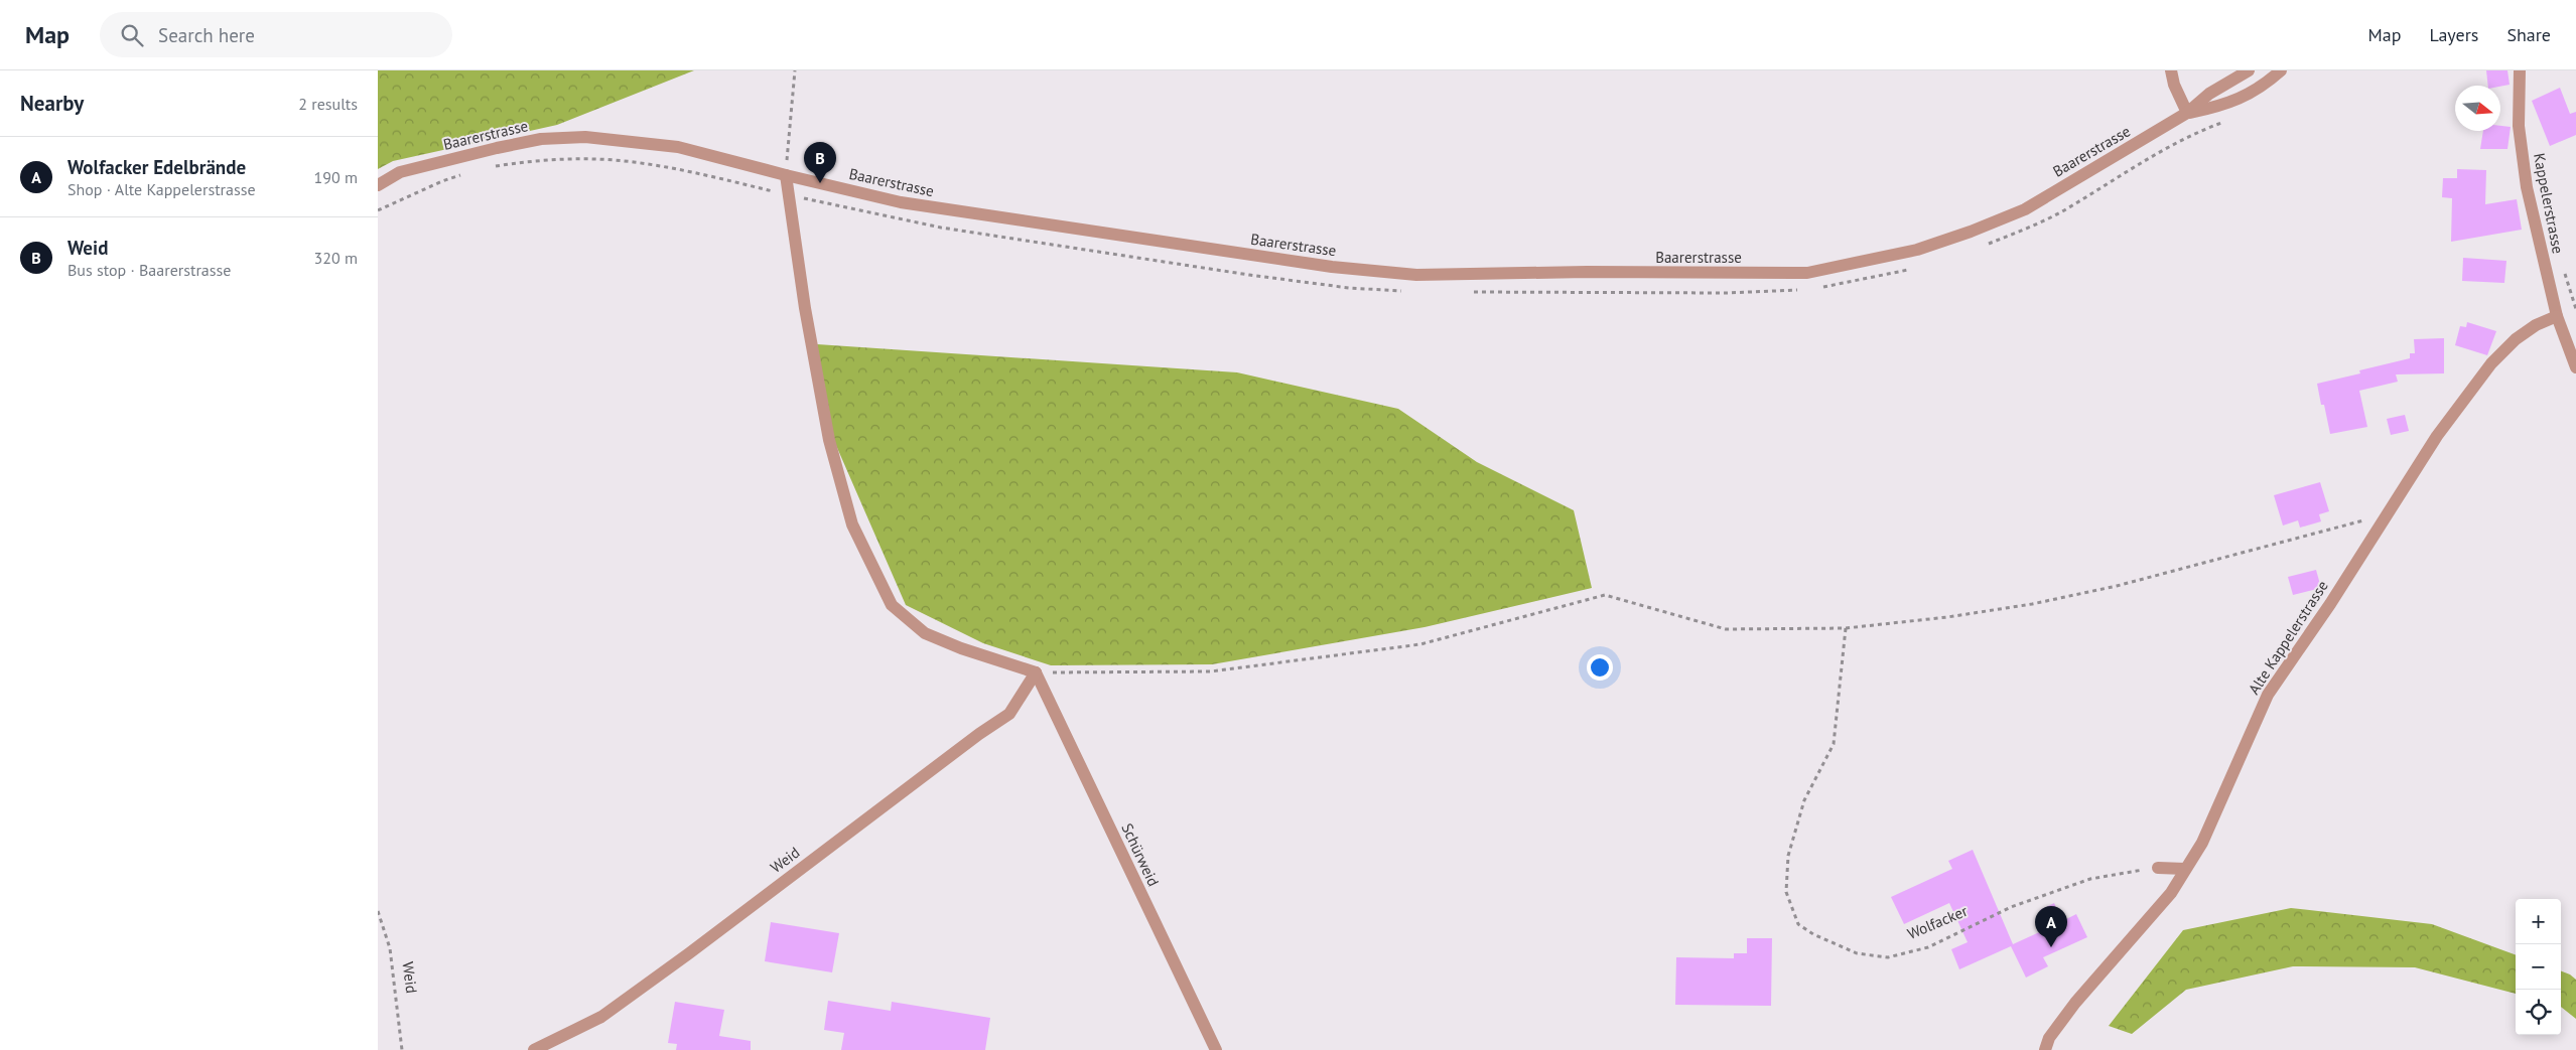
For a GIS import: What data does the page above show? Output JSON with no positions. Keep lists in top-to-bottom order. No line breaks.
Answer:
{"streets":{"street":["Baarerstrasse","Kappelerstrasse","Alte Kappelerstrasse","Schürweid","Weid"],"path":["Wolfacker"]},"crossings":[["Kappelerstrasse","Alte Kappelerstrasse"],["Schürweid","Weid"]],"north":"right","page":{"header":"Map","search":"Search here","nav":["Map","Layers","Share"],"heading":["Nearby","2 results"],"list":[{"mark":"A","name":"Wolfacker Edelbrände","note":"Shop · Alte Kappelerstrasse","value":"190 m"},{"mark":"B","name":"Weid","note":"Bus stop · Baarerstrasse","value":"320 m"}],"pins":["B","A"],"map_buttons":["+","−"]}}
